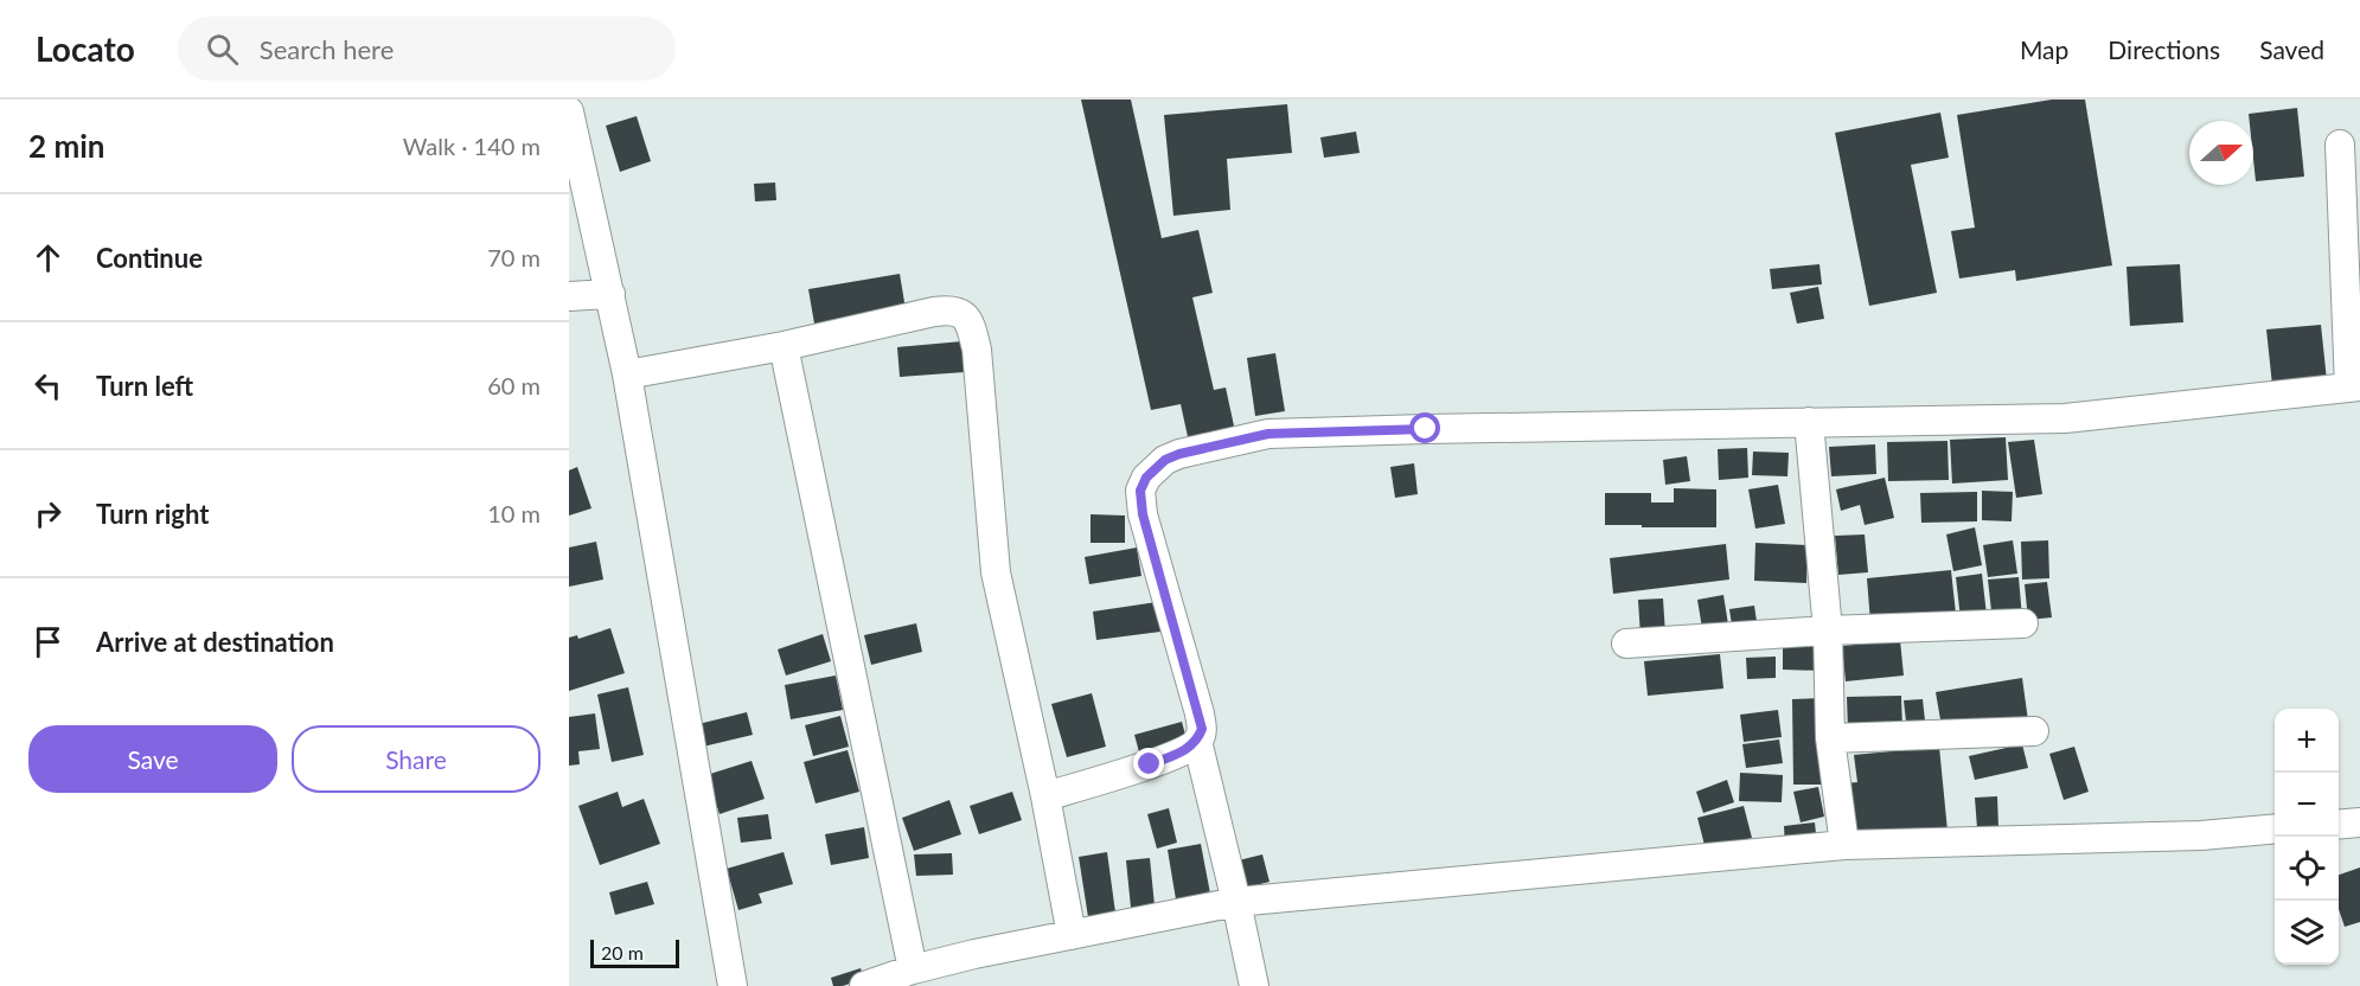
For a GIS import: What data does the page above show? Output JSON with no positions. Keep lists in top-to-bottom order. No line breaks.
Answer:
{"scale_bar":"20 m","north":"right","page":{"header":"Locato","search":"Search here","nav":["Map","Directions","Saved"],"heading":["2 min","Walk · 140 m"],"list":[["Continue","70 m"],["Turn left","60 m"],["Turn right","10 m"],"Arrive at destination"],"buttons":["Save","Share"],"map_buttons":["+","−"],"scale":"20 m"}}
